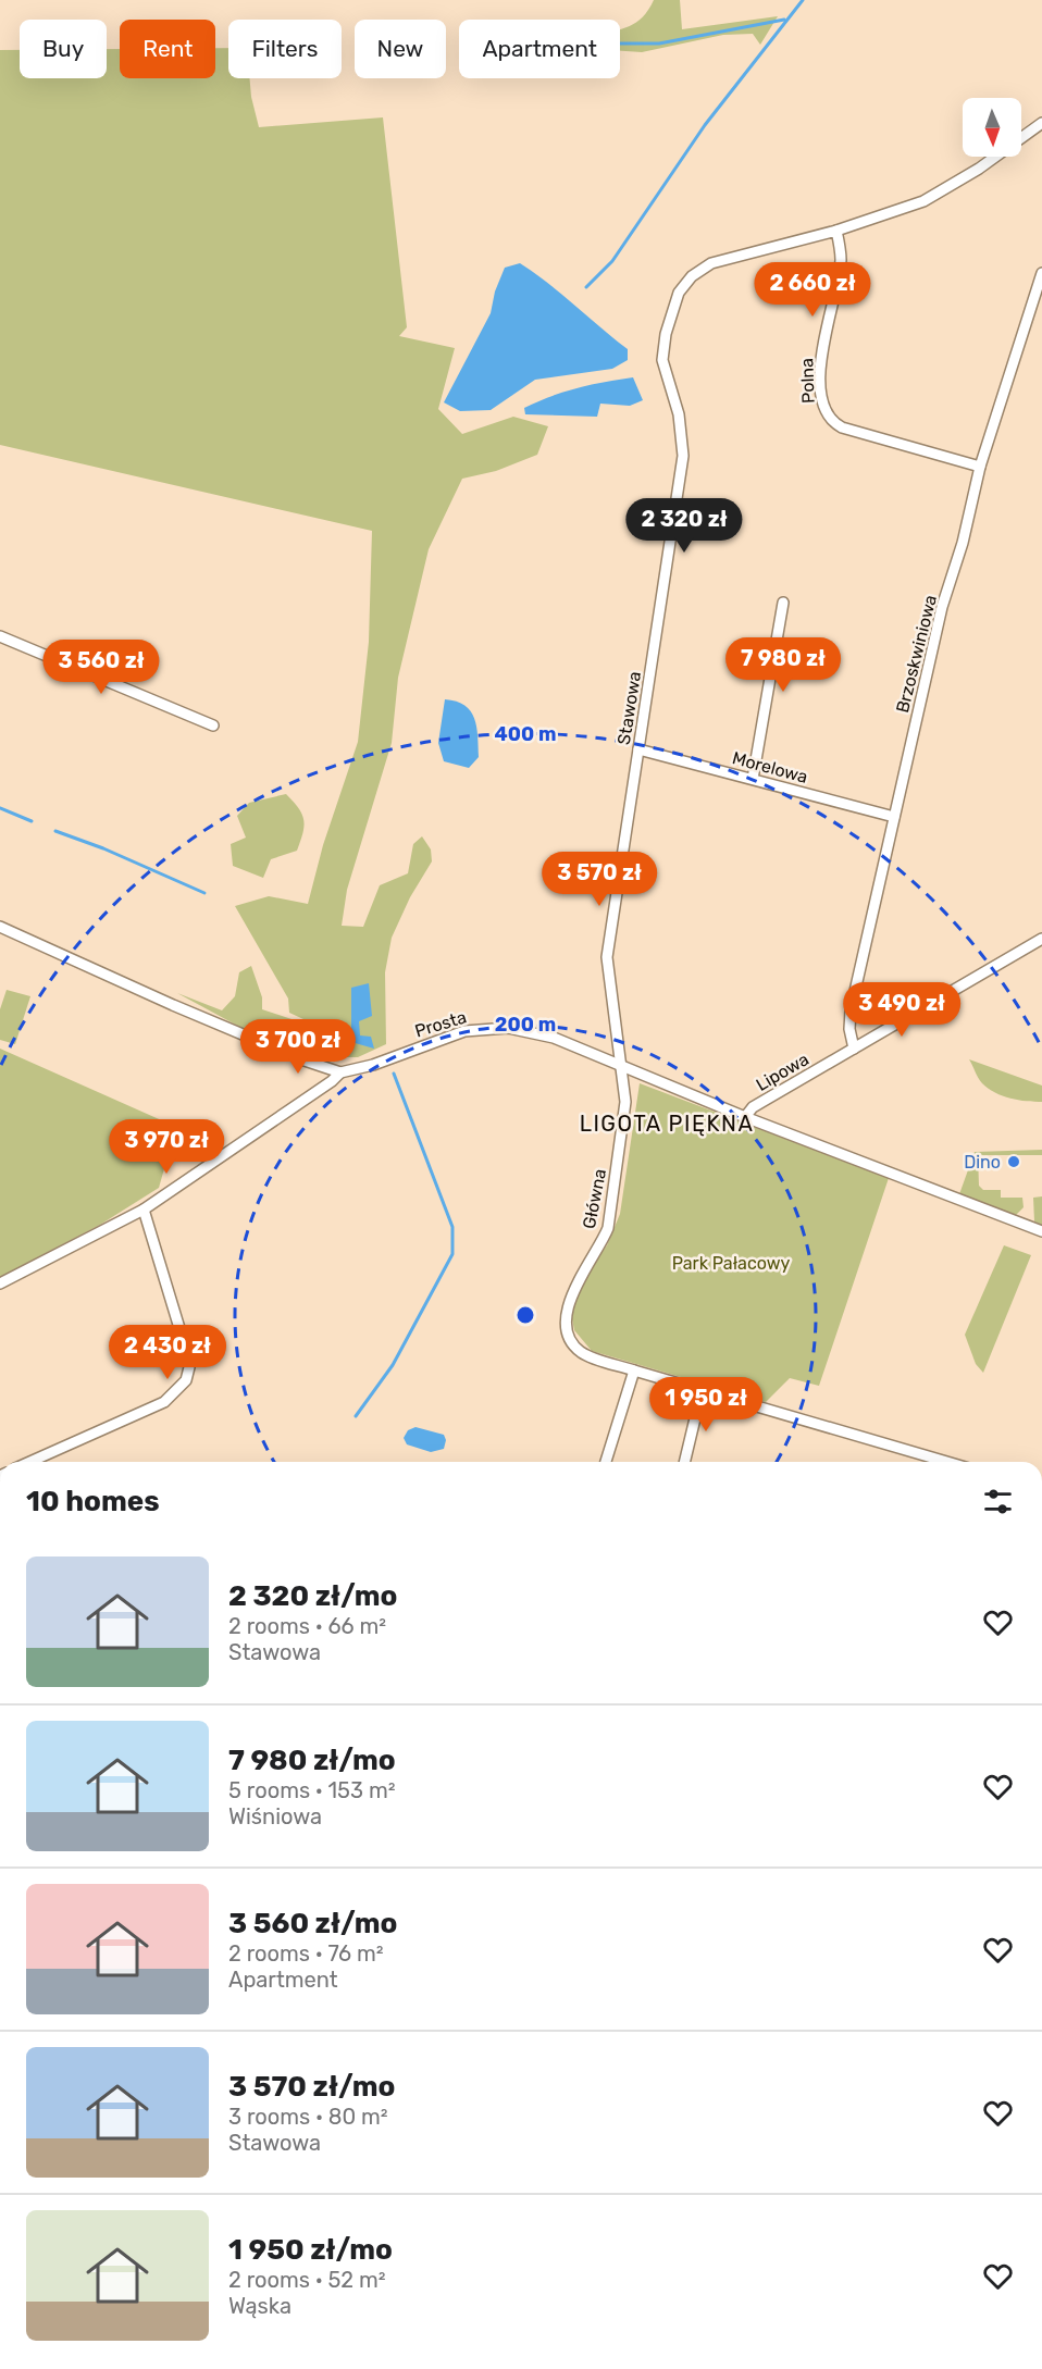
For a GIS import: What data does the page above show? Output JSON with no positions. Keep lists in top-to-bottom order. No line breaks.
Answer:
{"streets":{"street":["Polna","Brzoskwiniowa","Stawowa","Morelowa","Prosta","Lipowa","Główna"]},"crossings":[["Polna","Brzoskwiniowa"],["Polna","Stawowa"],["Brzoskwiniowa","Morelowa"],["Brzoskwiniowa","Lipowa"],["Stawowa","Morelowa"],["Stawowa","Prosta"],["Stawowa","Główna"],["Prosta","Lipowa"],["Prosta","Główna"]],"districts":["LIGOTA PIĘKNA"],"parks":["Park Pałacowy"],"places":["Dino"],"north":"bottom","page":{"chip":["Buy","Rent","Filters","New","Apartment"],"price":["2 660 zł","2 320 zł","7 980 zł","3 560 zł","3 570 zł","3 490 zł","3 700 zł","3 970 zł","2 430 zł","1 950 zł"],"heading":"10 homes","list":[{"name":"2 320 zł/mo","note":"2 rooms · 66 m² · Stawowa"},{"name":"7 980 zł/mo","note":"5 rooms · 153 m² · Wiśniowa"},{"name":"3 560 zł/mo","note":"2 rooms · 76 m² · Apartment"},{"name":"3 570 zł/mo","note":"3 rooms · 80 m² · Stawowa"},{"name":"1 950 zł/mo","note":"2 rooms · 52 m² · Wąska"}]},"rings":["400 m","200 m"]}
